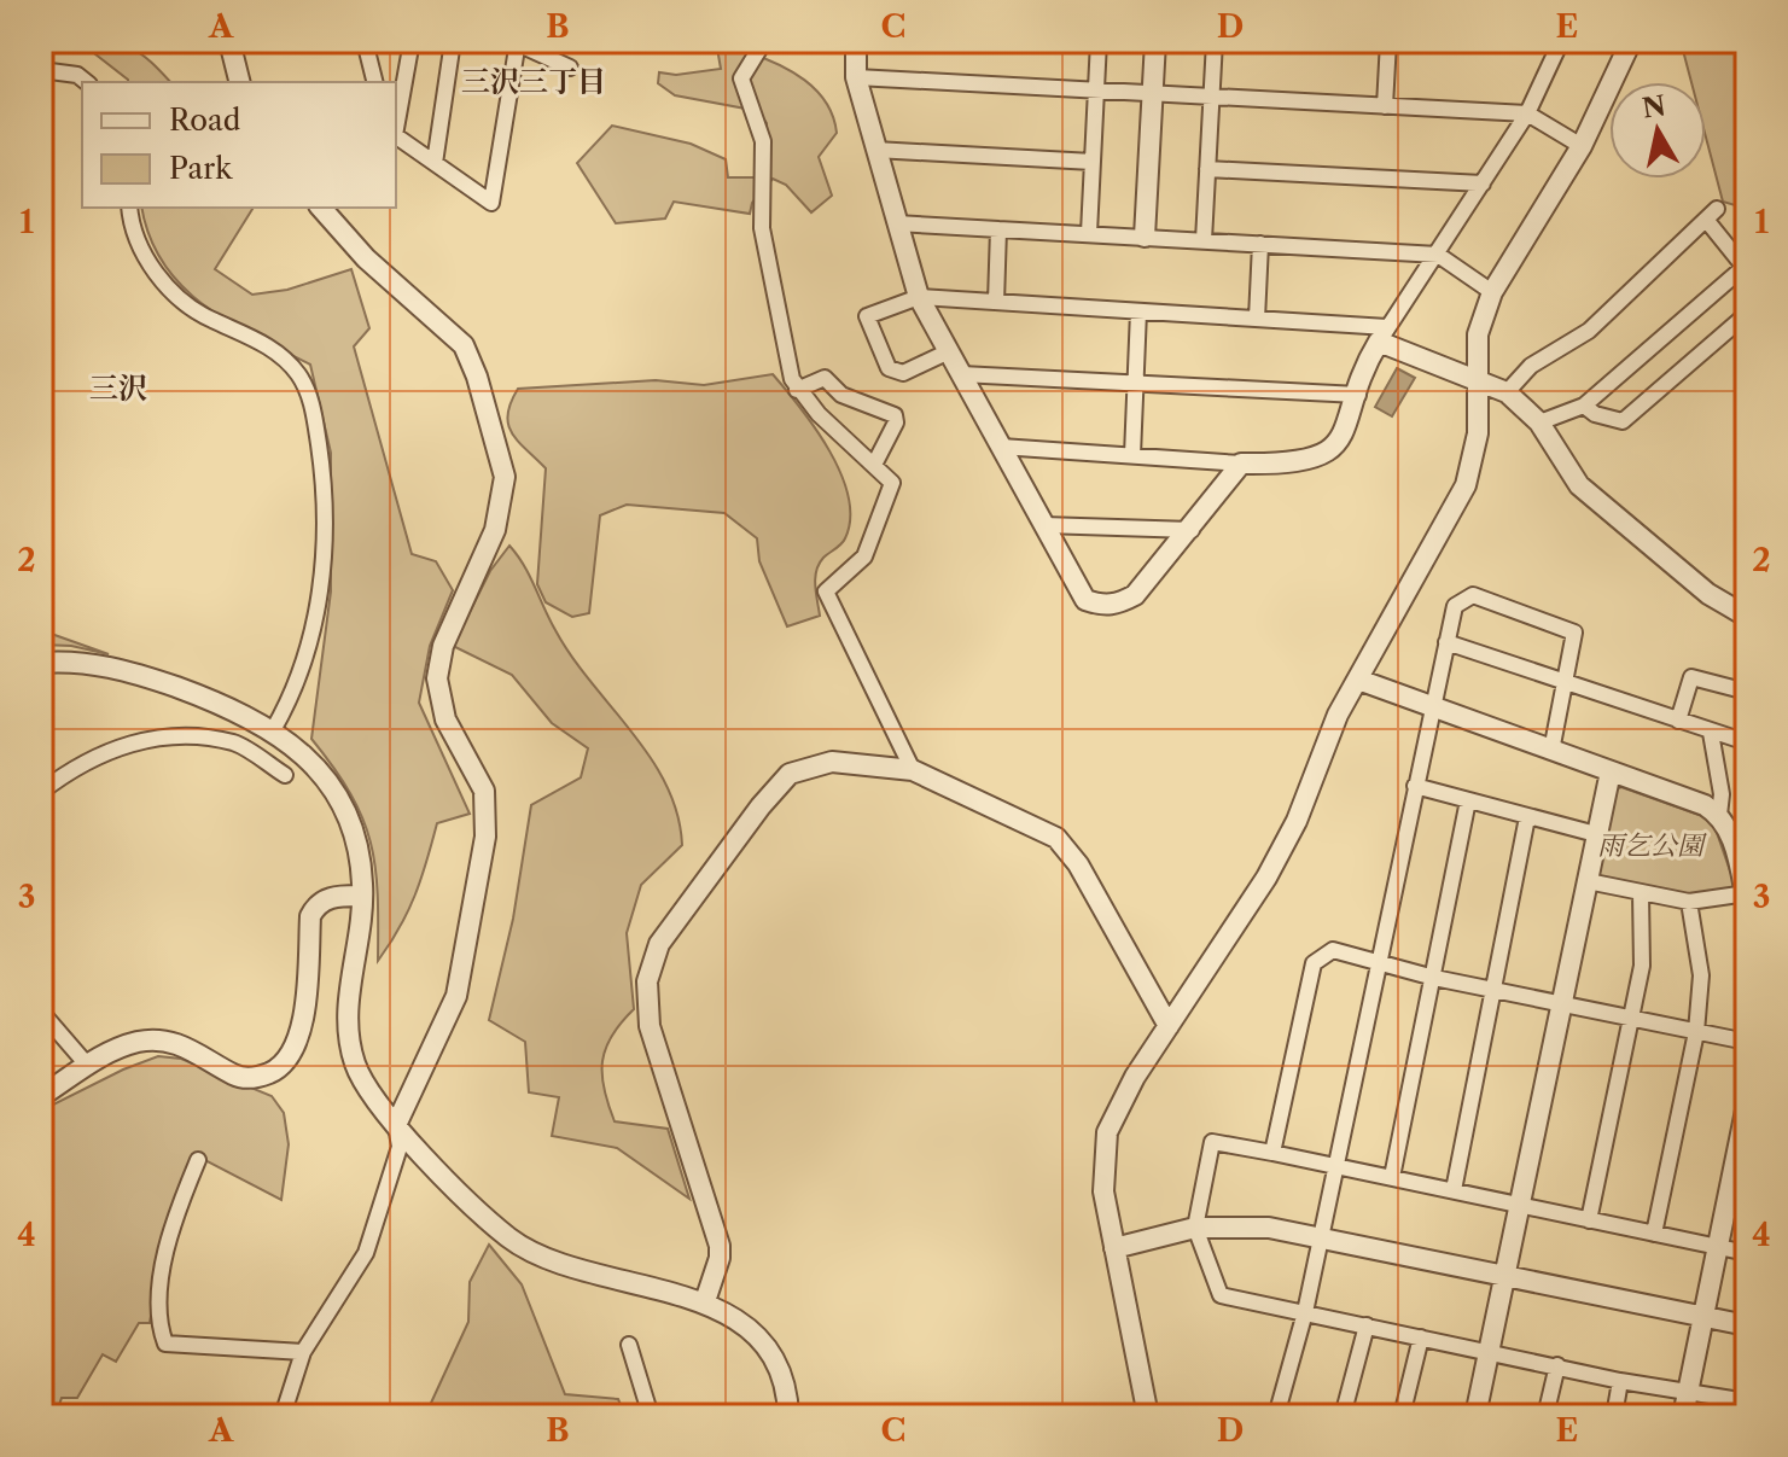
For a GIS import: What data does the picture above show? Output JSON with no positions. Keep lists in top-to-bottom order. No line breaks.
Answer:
{"districts":["三沢三丁目","三沢"],"parks":["雨乞公園"],"legend":["Road","Park"],"north":"top","grid":{"columns":["A","B","C","D","E"],"rows":["1","2","3","4"]}}
